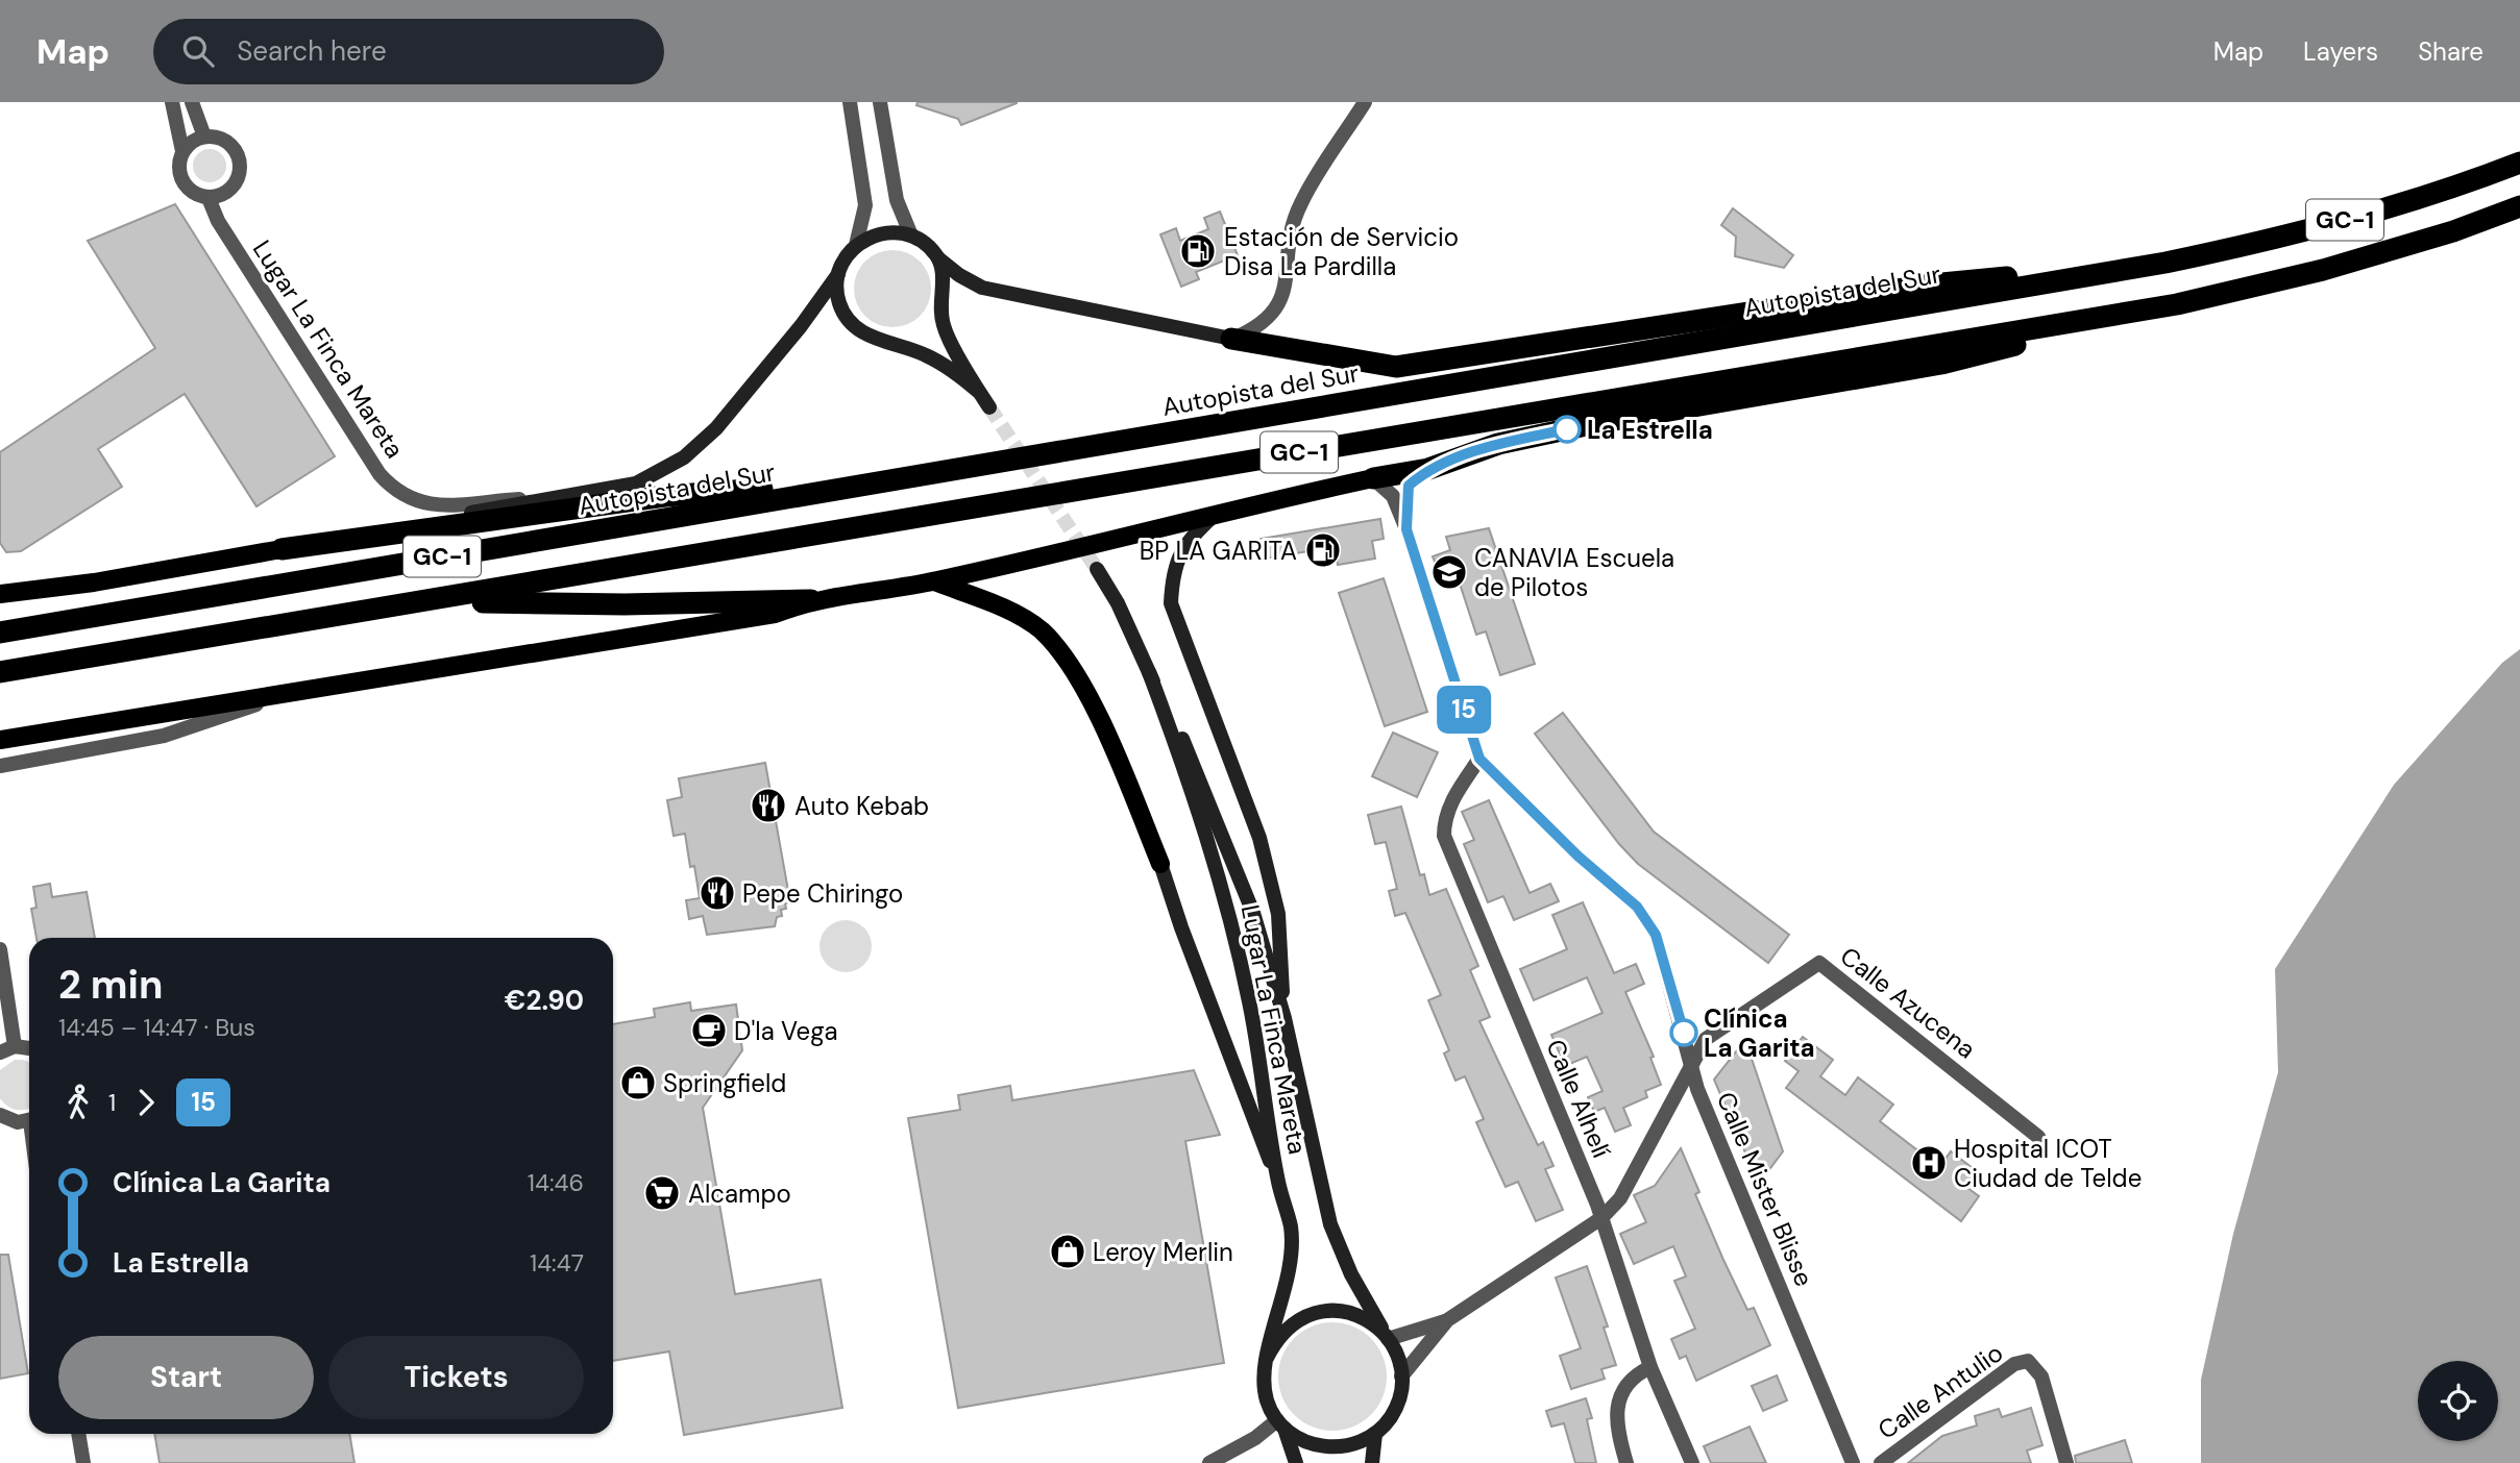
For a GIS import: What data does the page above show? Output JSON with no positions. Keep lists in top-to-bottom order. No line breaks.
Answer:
{"streets":{"highway":["GC-1","Autopista del Sur"],"street":["Lugar La Finca Mareta","Calle Azucena","Calle Alhelí","Calle Mister Blisse","Calle Antulio"]},"crossings":[["Lugar La Finca Mareta","Calle Azucena"],["Calle Azucena","Calle Alhelí"],["Calle Azucena","Calle Mister Blisse"],["Calle Alhelí","Calle Mister Blisse"]],"places":{"fuel station":["Estación de Servicio Disa La Pardilla","BP LA GARITA"],"other":["La Estrella","Clínica La Garita"],"school or university":["CANAVIA Escuela de Pilotos"],"restaurant":["Auto Kebab","Pepe Chiringo"],"cafe":["D'la Vega"],"shop":["Springfield","Leroy Merlin"],"hospital":["Hospital ICOT Ciudad de Telde"],"supermarket":["Alcampo"]},"lines":["bus line 15"],"page":{"header":"Map","search":"Search here","nav":["Map","Layers","Share"],"on_map":"15","heading":["2 min","14:45 – 14:47 · Bus","€2.90"],"legs":["1","15"],"list":[{"name":"Clínica La Garita","value":"14:46"},{"name":"La Estrella","value":"14:47"}],"buttons":["Start","Tickets"]}}
